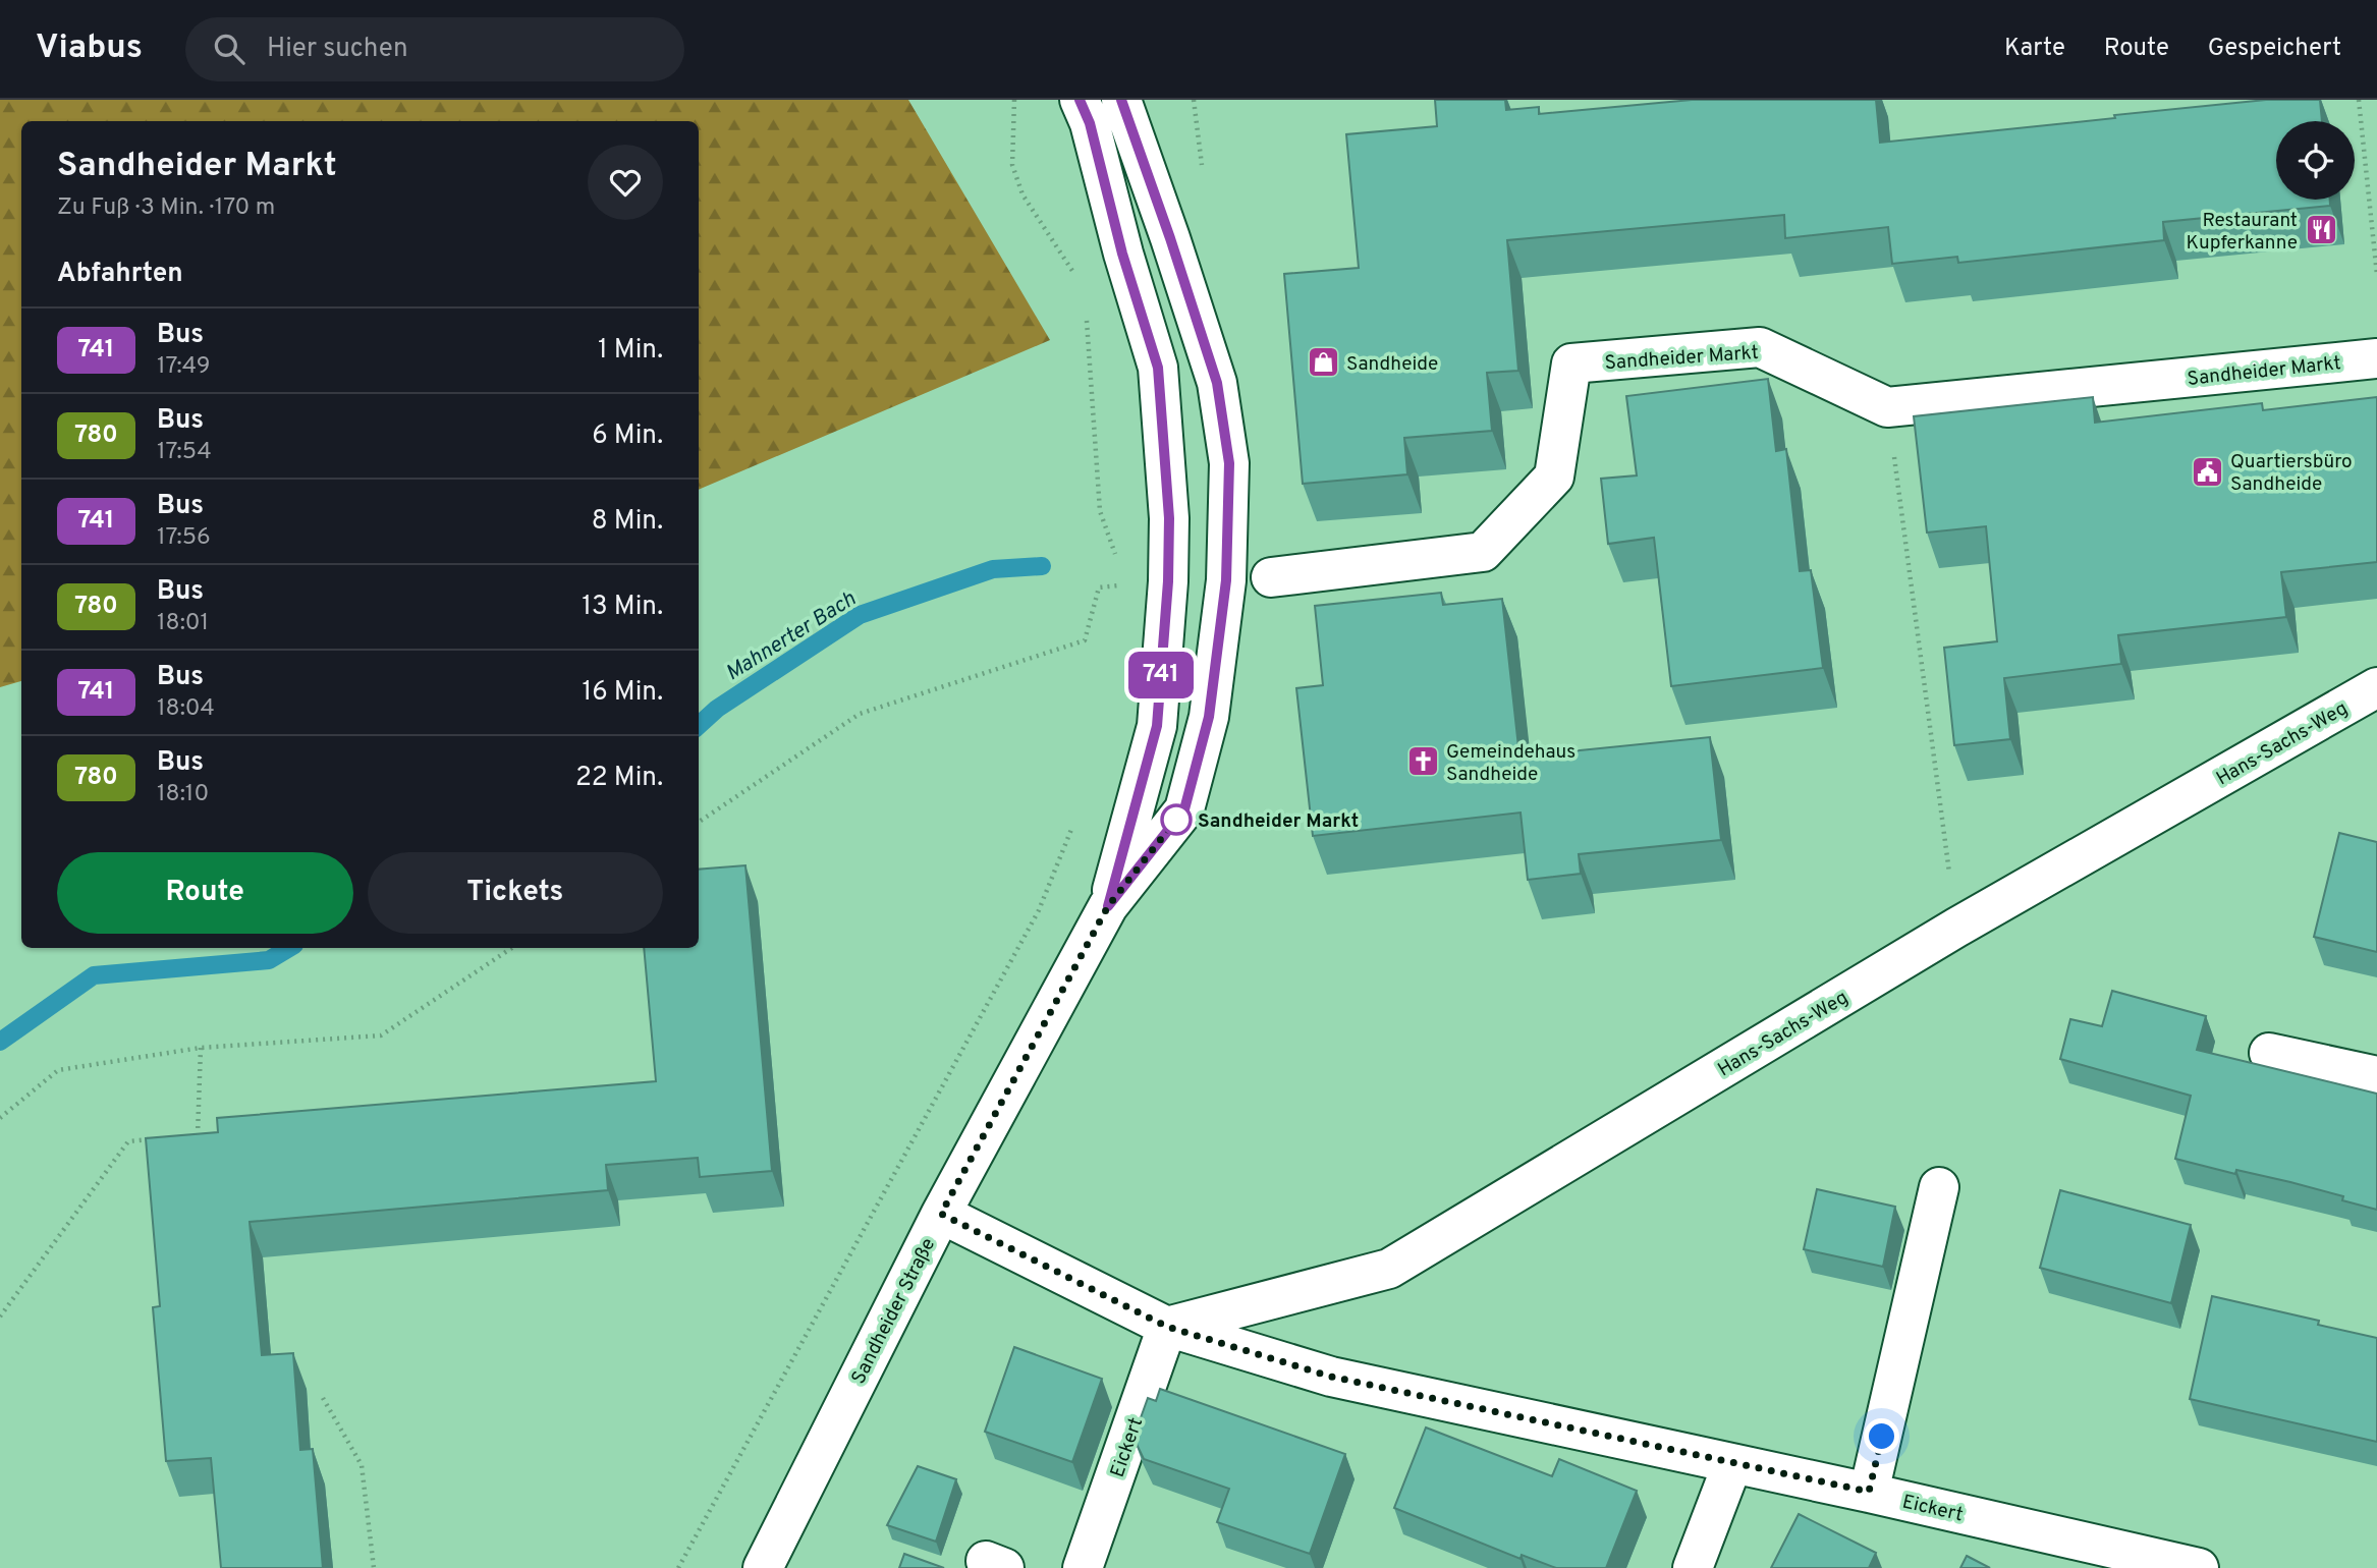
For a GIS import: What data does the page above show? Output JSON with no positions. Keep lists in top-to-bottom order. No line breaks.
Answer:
{"streets":{"street":["Sandheider Markt","Hans-Sachs-Weg","Sandheider Straße","Eickert"]},"crossings":[["Hans-Sachs-Weg","Eickert"],["Sandheider Straße","Eickert"]],"water":["Mahnerter Bach"],"places":{"restaurant":["Restaurant Kupferkanne"],"shop":["Sandheide"],"public building":["Quartiersbüro Sandheide"],"church":["Gemeindehaus Sandheide"],"other":["Sandheider Markt"]},"lines":["bus line 741"],"page":{"header":"Viabus","search":"Hier suchen","nav":["Karte","Route","Gespeichert"],"on_map":"741","heading":[["Sandheider Markt","Zu Fuß · 3 Min. · 170 m"],"Abfahrten"],"list":[{"mark":"741","name":"Bus","note":"17:49","value":"1 Min."},{"mark":"780","name":"Bus","note":"17:54","value":"6 Min."},{"mark":"741","name":"Bus","note":"17:56","value":"8 Min."},{"mark":"780","name":"Bus","note":"18:01","value":"13 Min."},{"mark":"741","name":"Bus","note":"18:04","value":"16 Min."},{"mark":"780","name":"Bus","note":"18:10","value":"22 Min."}],"buttons":["Route","Tickets"]}}
